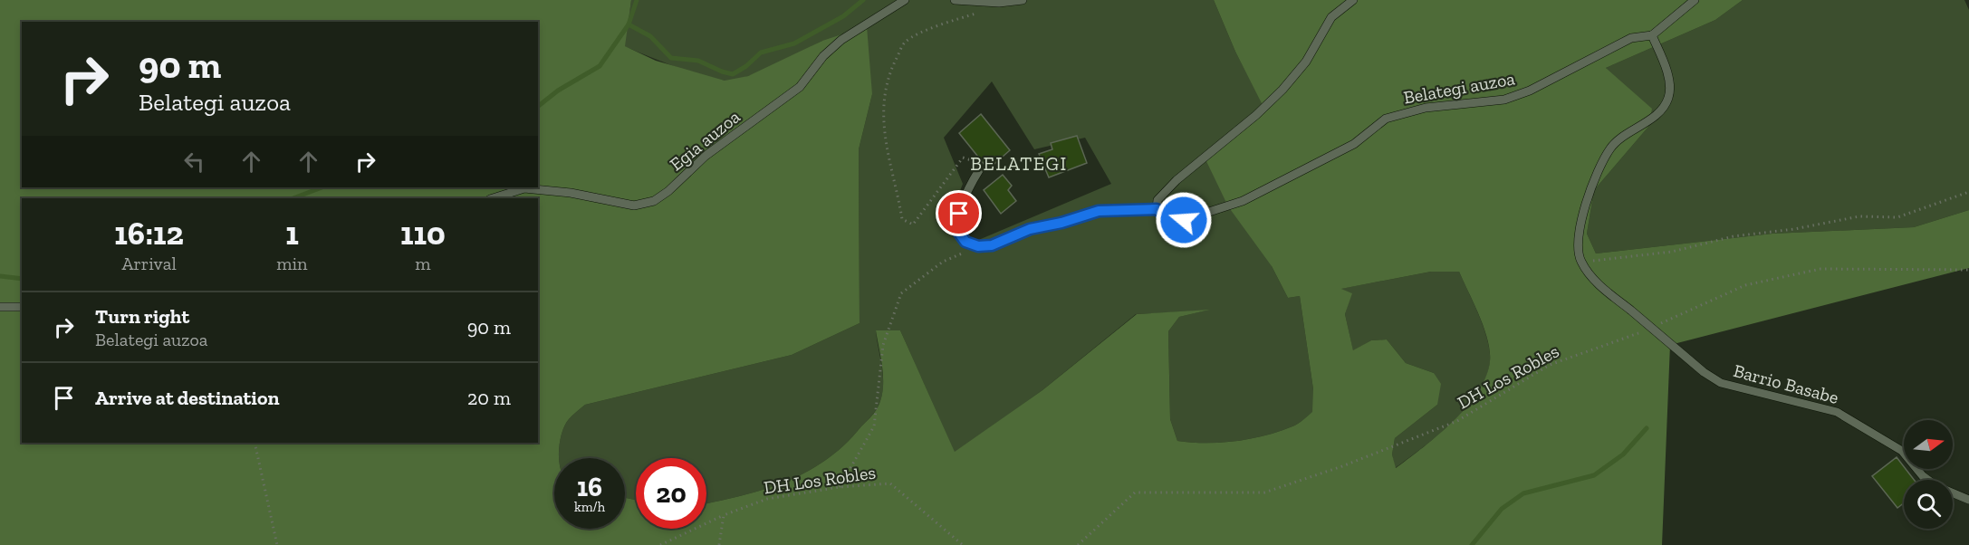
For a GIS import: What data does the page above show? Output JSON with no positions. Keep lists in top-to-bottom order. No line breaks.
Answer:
{"streets":{"lane":["Belategi auzoa","Egia auzoa","Barrio Basabe"],"path":["DH Los Robles"]},"crossings":[["DH Los Robles","Barrio Basabe"]],"districts":["BELATEGI"],"north":"right","page":{"turn":["90 m","Belategi auzoa"],"eta":["16:12","Arrival","1","min","110","m"],"list":[{"name":"Turn right","note":"Belategi auzoa","value":"90 m"},{"name":"Arrive at destination","value":"20 m"}],"speed":"16 km/h","limit":"20"}}
